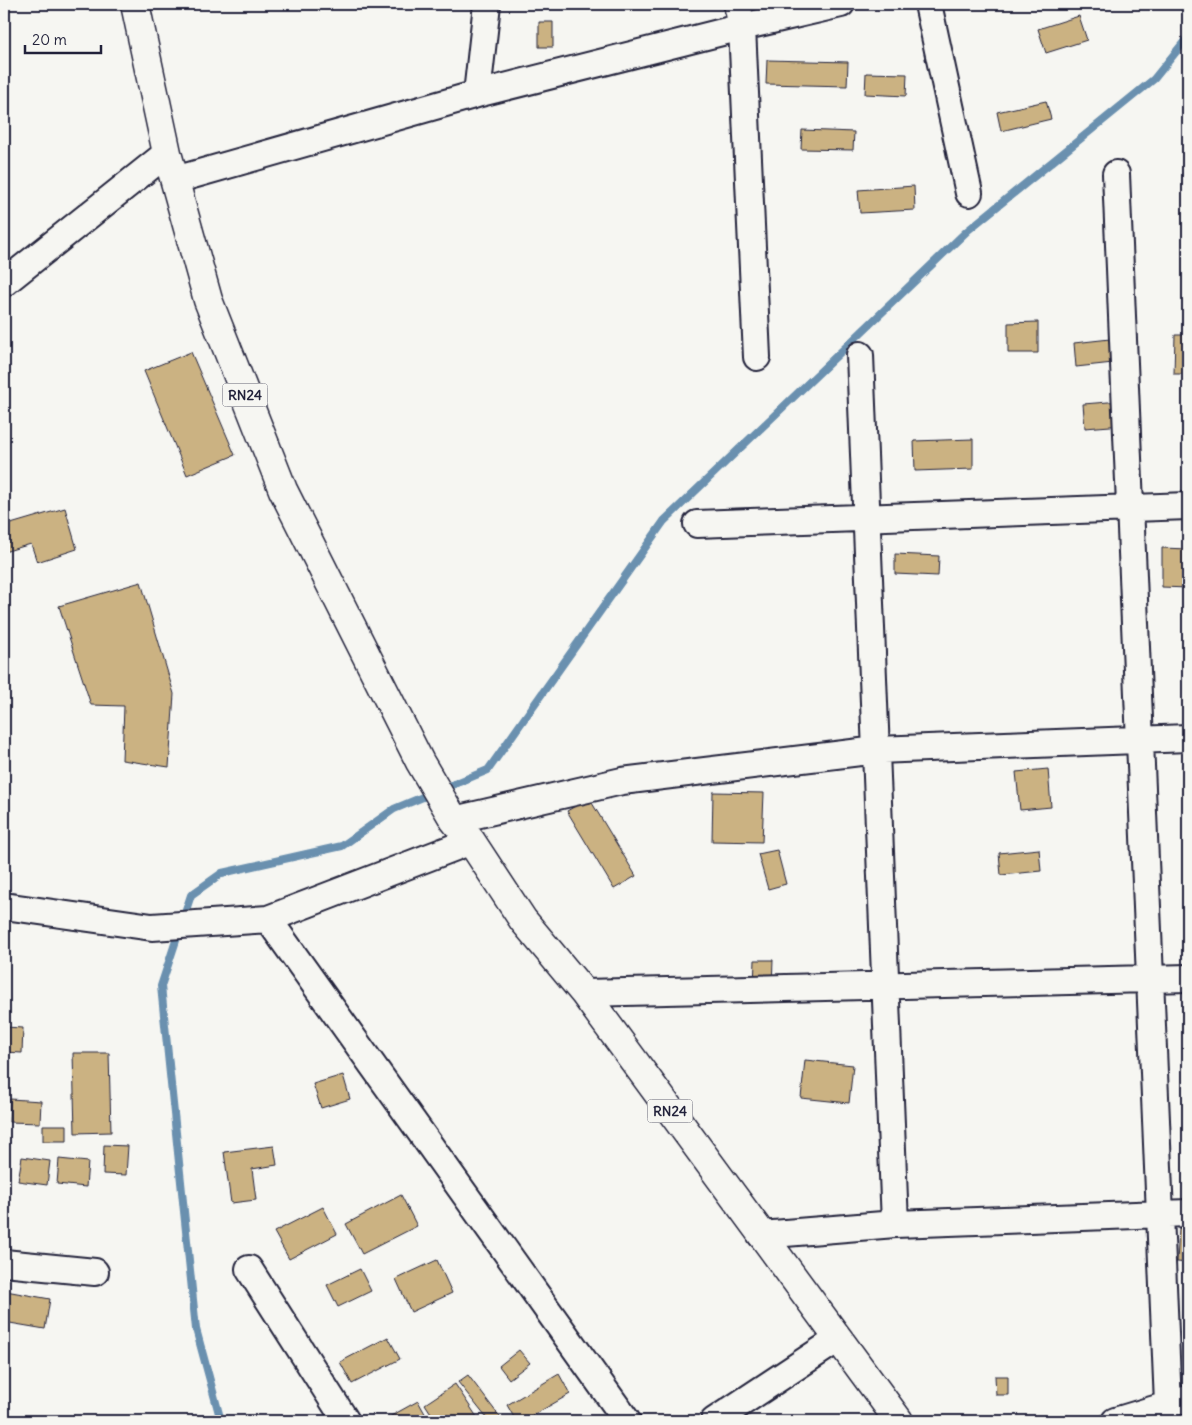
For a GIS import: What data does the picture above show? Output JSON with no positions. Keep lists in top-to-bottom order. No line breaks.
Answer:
{"streets":{"main road":["RN24"]},"scale_bar":"20 m"}
